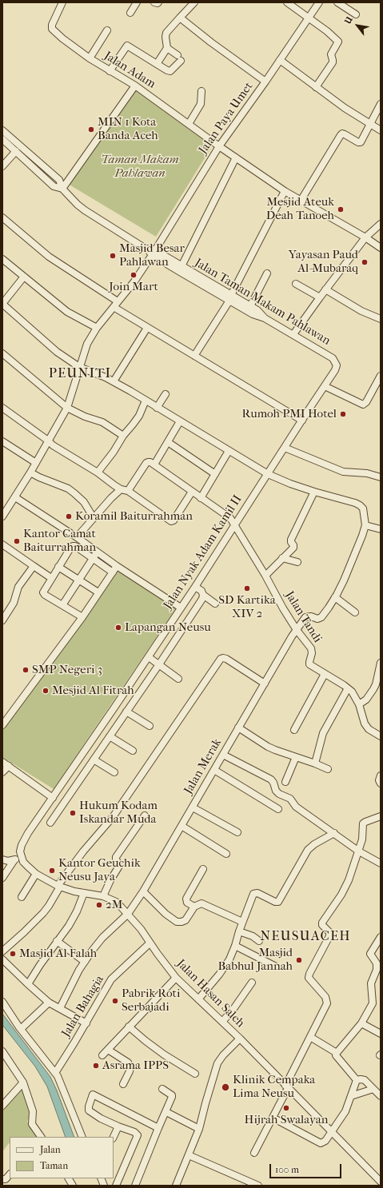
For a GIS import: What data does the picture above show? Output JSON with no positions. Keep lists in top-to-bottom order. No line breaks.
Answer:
{"streets":{"street":["Jalan Adam","Jalan Paya Umet","Jalan Taman Makam Pahlawan","Jalan Nyak Adam Kamil II","Jalan Tandi","Jalan Merak","Jalan Hasan Saleh","Jalan Bahagia"]},"crossings":[["Jalan Adam","Jalan Paya Umet"],["Jalan Paya Umet","Jalan Taman Makam Pahlawan"],["Jalan Taman Makam Pahlawan","Jalan Nyak Adam Kamil II"],["Jalan Nyak Adam Kamil II","Jalan Tandi"],["Jalan Tandi","Jalan Merak"],["Jalan Merak","Jalan Hasan Saleh"],["Jalan Hasan Saleh","Jalan Bahagia"]],"districts":["PEUNITI","NEUSUACEH"],"parks":["Taman Makam Pahlawan"],"places":["MIN 1 Kota Banda Aceh","Mesjid Ateuk Deah Tanoeh","Masjid Besar Pahlawan","Yayasan Paud Al-Mubaraq","Join Mart","Rumoh PMI Hotel","Koramil Baiturrahman","Kantor Camat Baiturrahman","SD Kartika XIV 2","Lapangan Neusu","SMP Negeri 3","Mesjid Al Fitrah","Hukum Kodam Iskandar Muda","Kantor Geuchik Neusu Jaya","2M","Masjid Al Falah","Masjid Babhul Jannah","Pabrik Roti Serbajadi","Asrama IPPS","Klinik Cempaka Lima Neusu","Hijrah Swalayan"],"legend":["Jalan","Taman"],"scale_bar":"100 m","north":"top left"}
